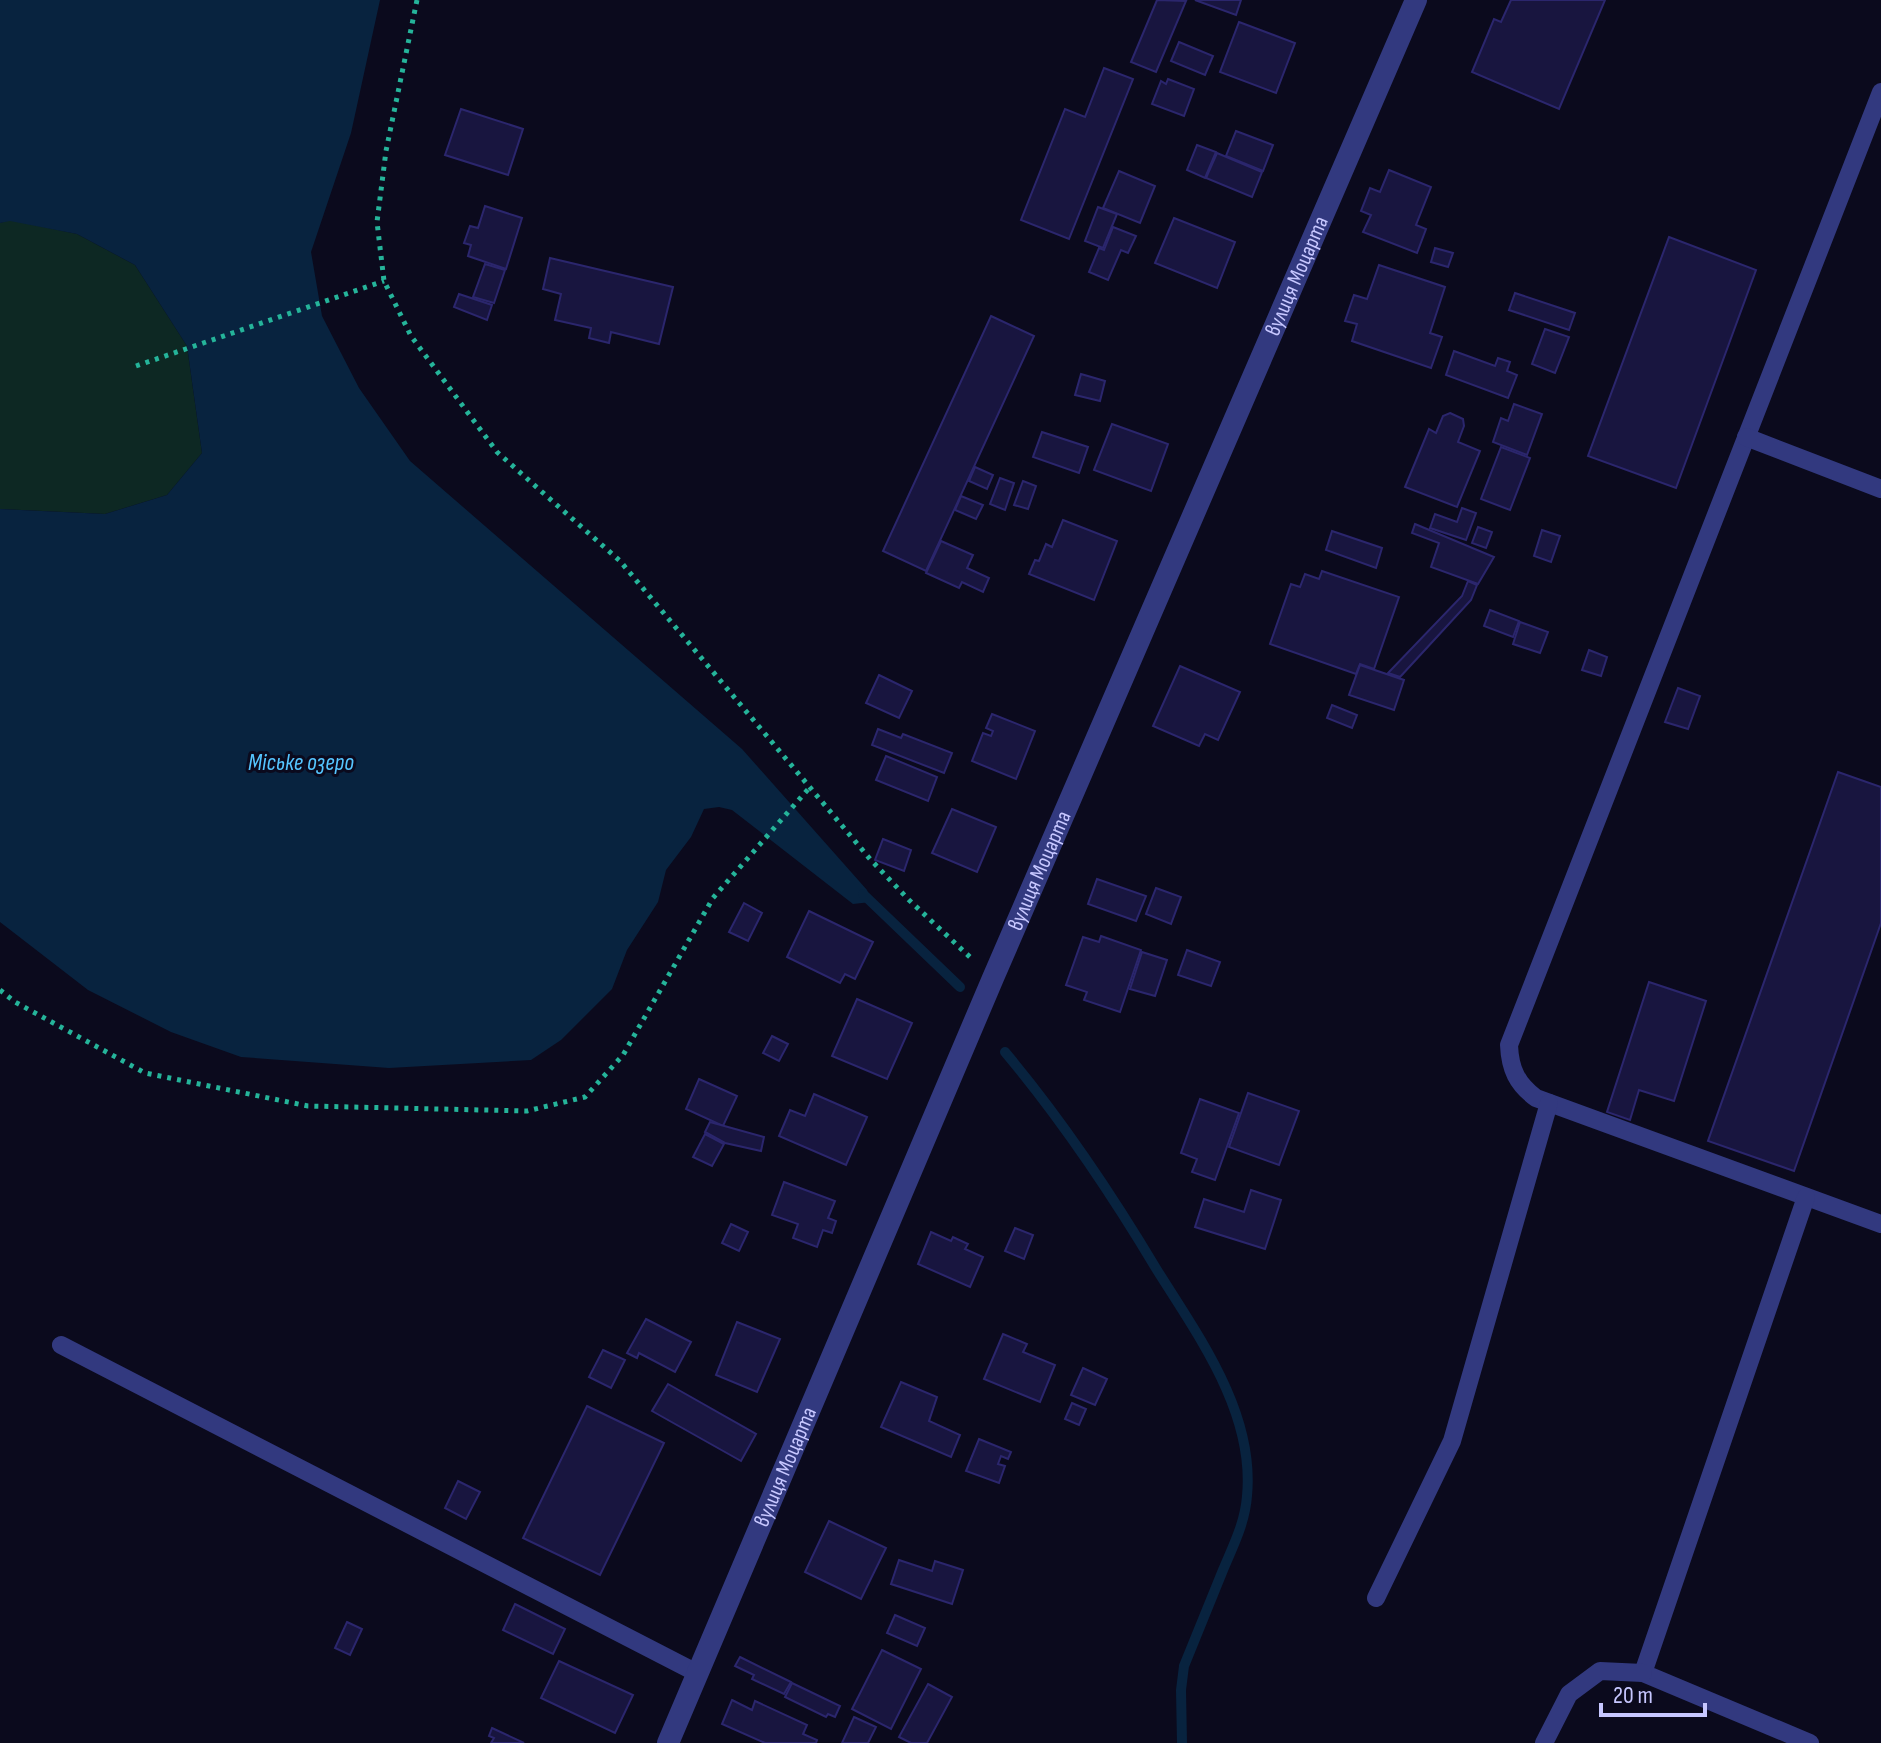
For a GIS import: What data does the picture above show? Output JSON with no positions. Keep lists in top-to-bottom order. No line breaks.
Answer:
{"streets":{"street":["вулиця Моцарта"]},"water":["Міське озеро"],"scale_bar":"20 m"}
